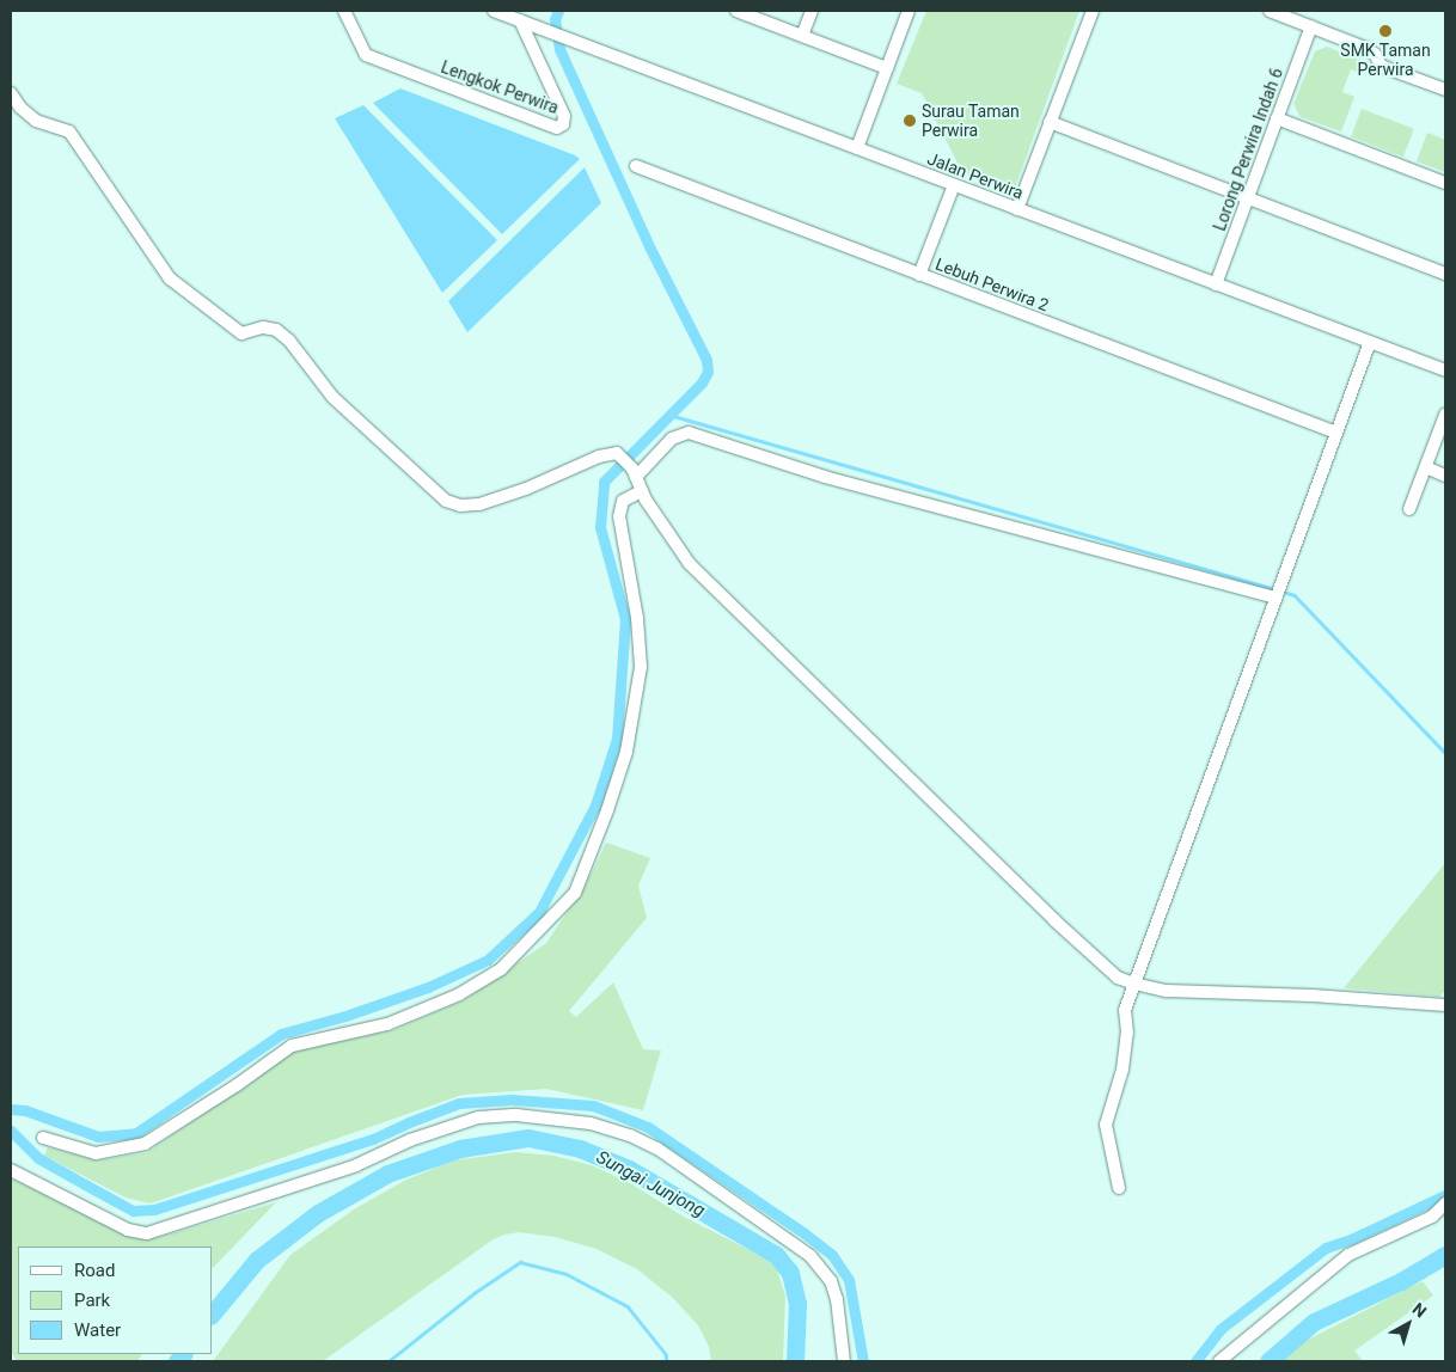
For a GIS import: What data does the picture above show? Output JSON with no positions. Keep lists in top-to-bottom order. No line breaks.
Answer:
{"streets":{"street":["Lengkok Perwira","Lorong Perwira Indah 6","Jalan Perwira","Lebuh Perwira 2"]},"crossings":[["Lengkok Perwira","Jalan Perwira"],["Lorong Perwira Indah 6","Jalan Perwira"]],"water":["Sungai Junjong"],"places":["SMK Taman Perwira","Surau Taman Perwira"],"legend":["Road","Park","Water"],"north":"top right"}
